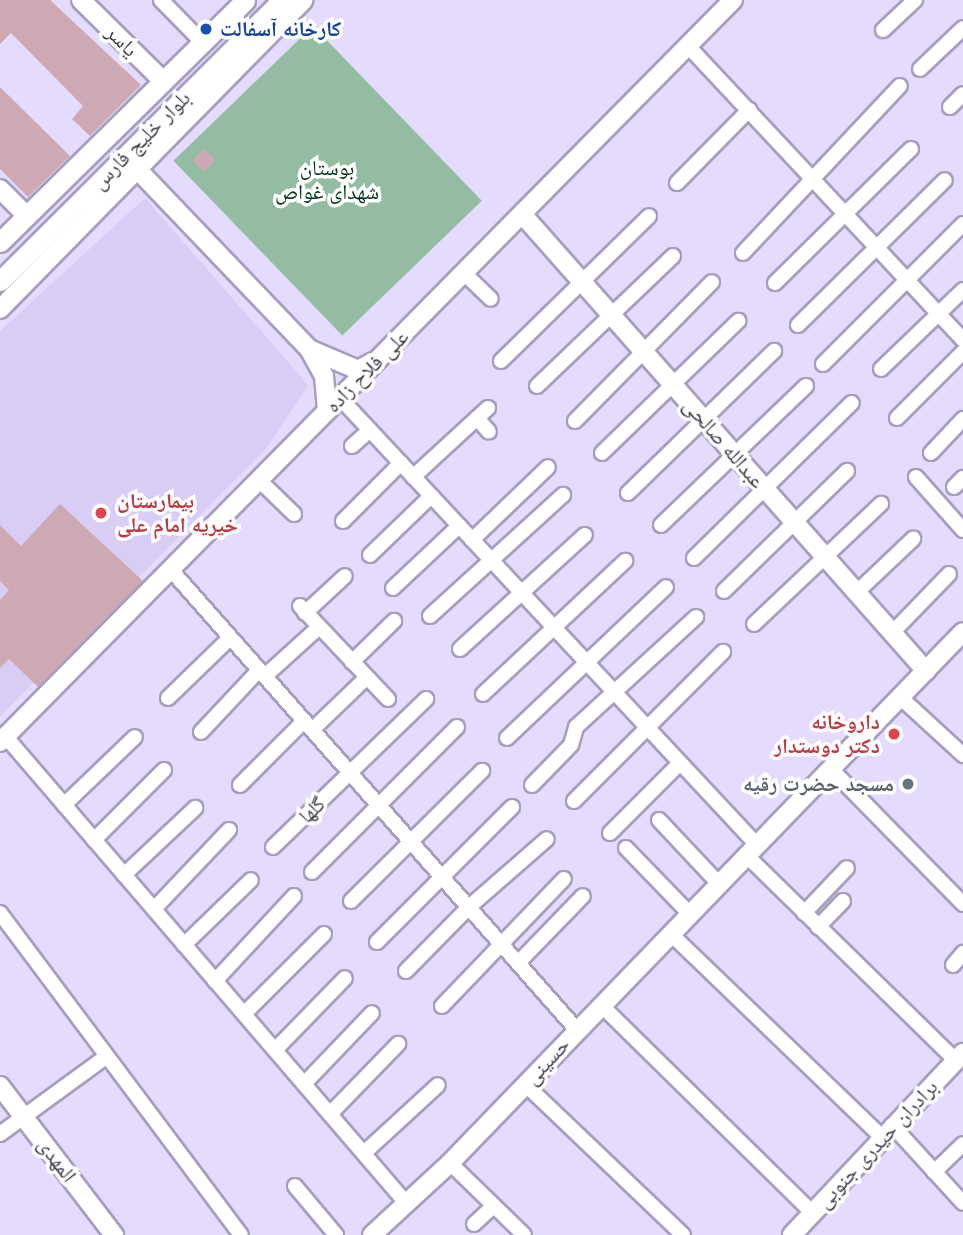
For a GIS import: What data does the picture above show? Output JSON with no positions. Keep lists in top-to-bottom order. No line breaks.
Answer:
{"streets":{"main road":["بلوار خلیج فارس"],"street":["یاسر","علی فلاح زاده","عبدالله صالحی","گلها","حسینی","برادران حیدری جنوبی","المهدی"]},"crossings":[["یاسر","بلوار خلیج فارس"],["علی فلاح زاده","عبدالله صالحی"],["عبدالله صالحی","حسینی"]],"parks":["بوستان شهدای غواص"],"places":["کارخانه آسفالت","بیمارستان خیریه امام علی","داروخانه دکتر دوستدار","مسجد حضرت رقیه"]}
